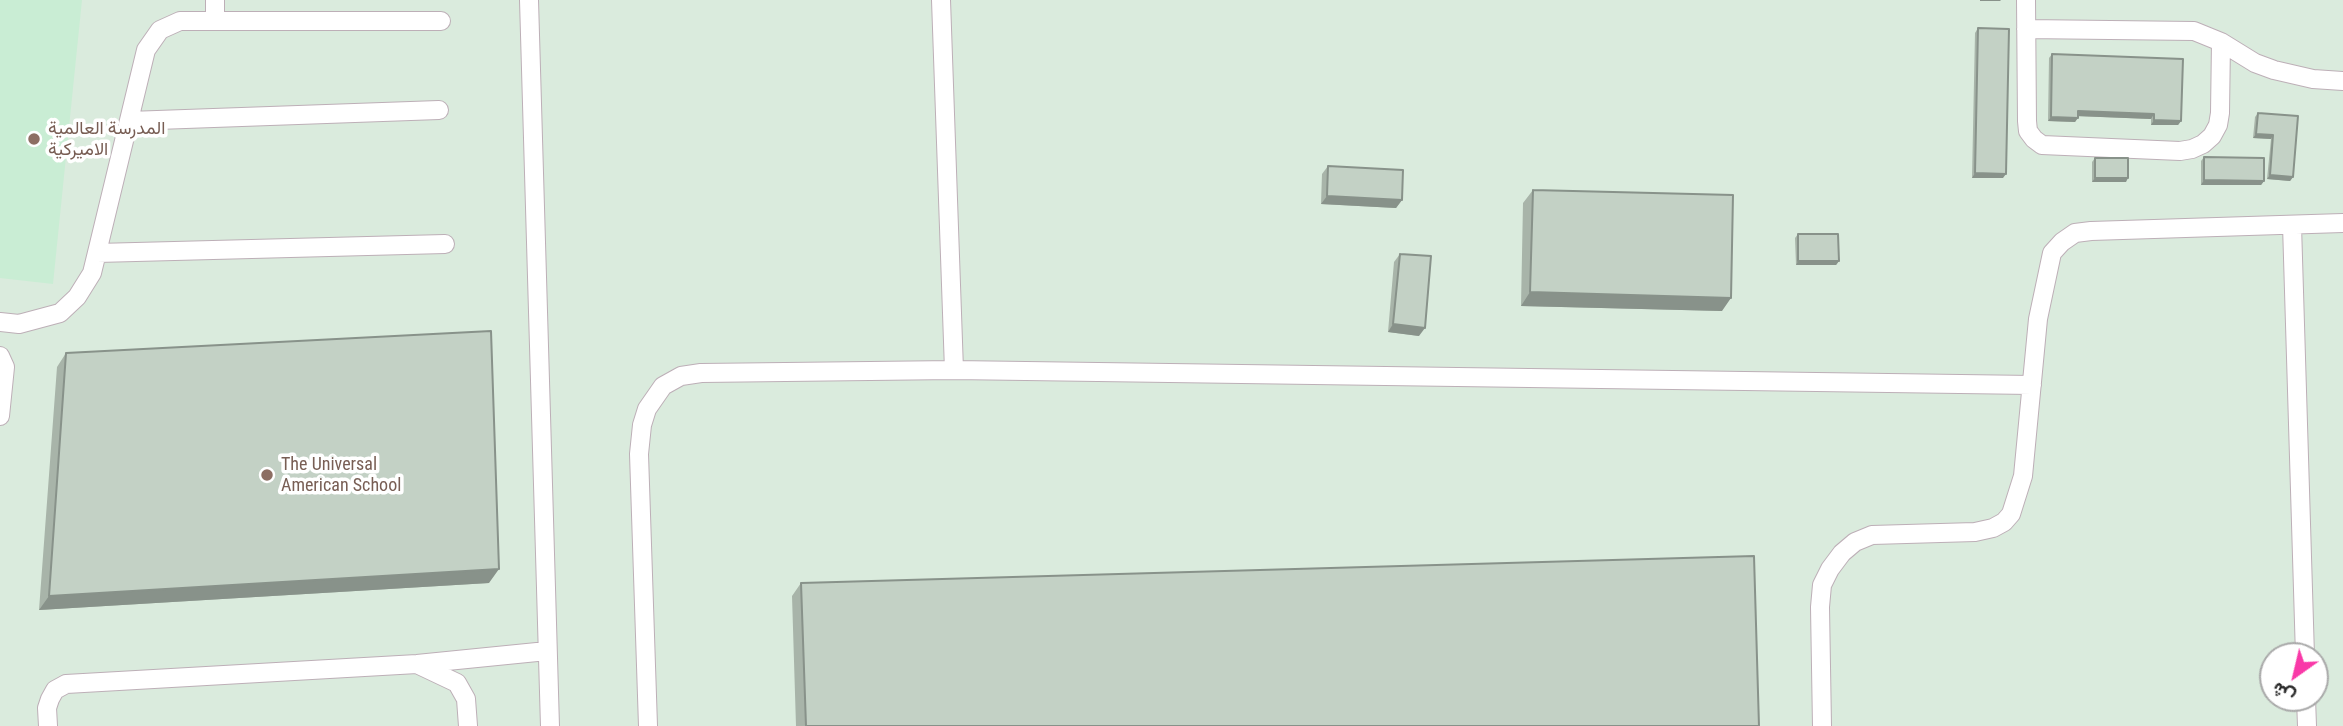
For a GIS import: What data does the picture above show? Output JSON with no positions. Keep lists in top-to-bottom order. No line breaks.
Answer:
{"places":["المدرسة العالمية الاميركية","The Universal American School"],"north":"bottom left"}
